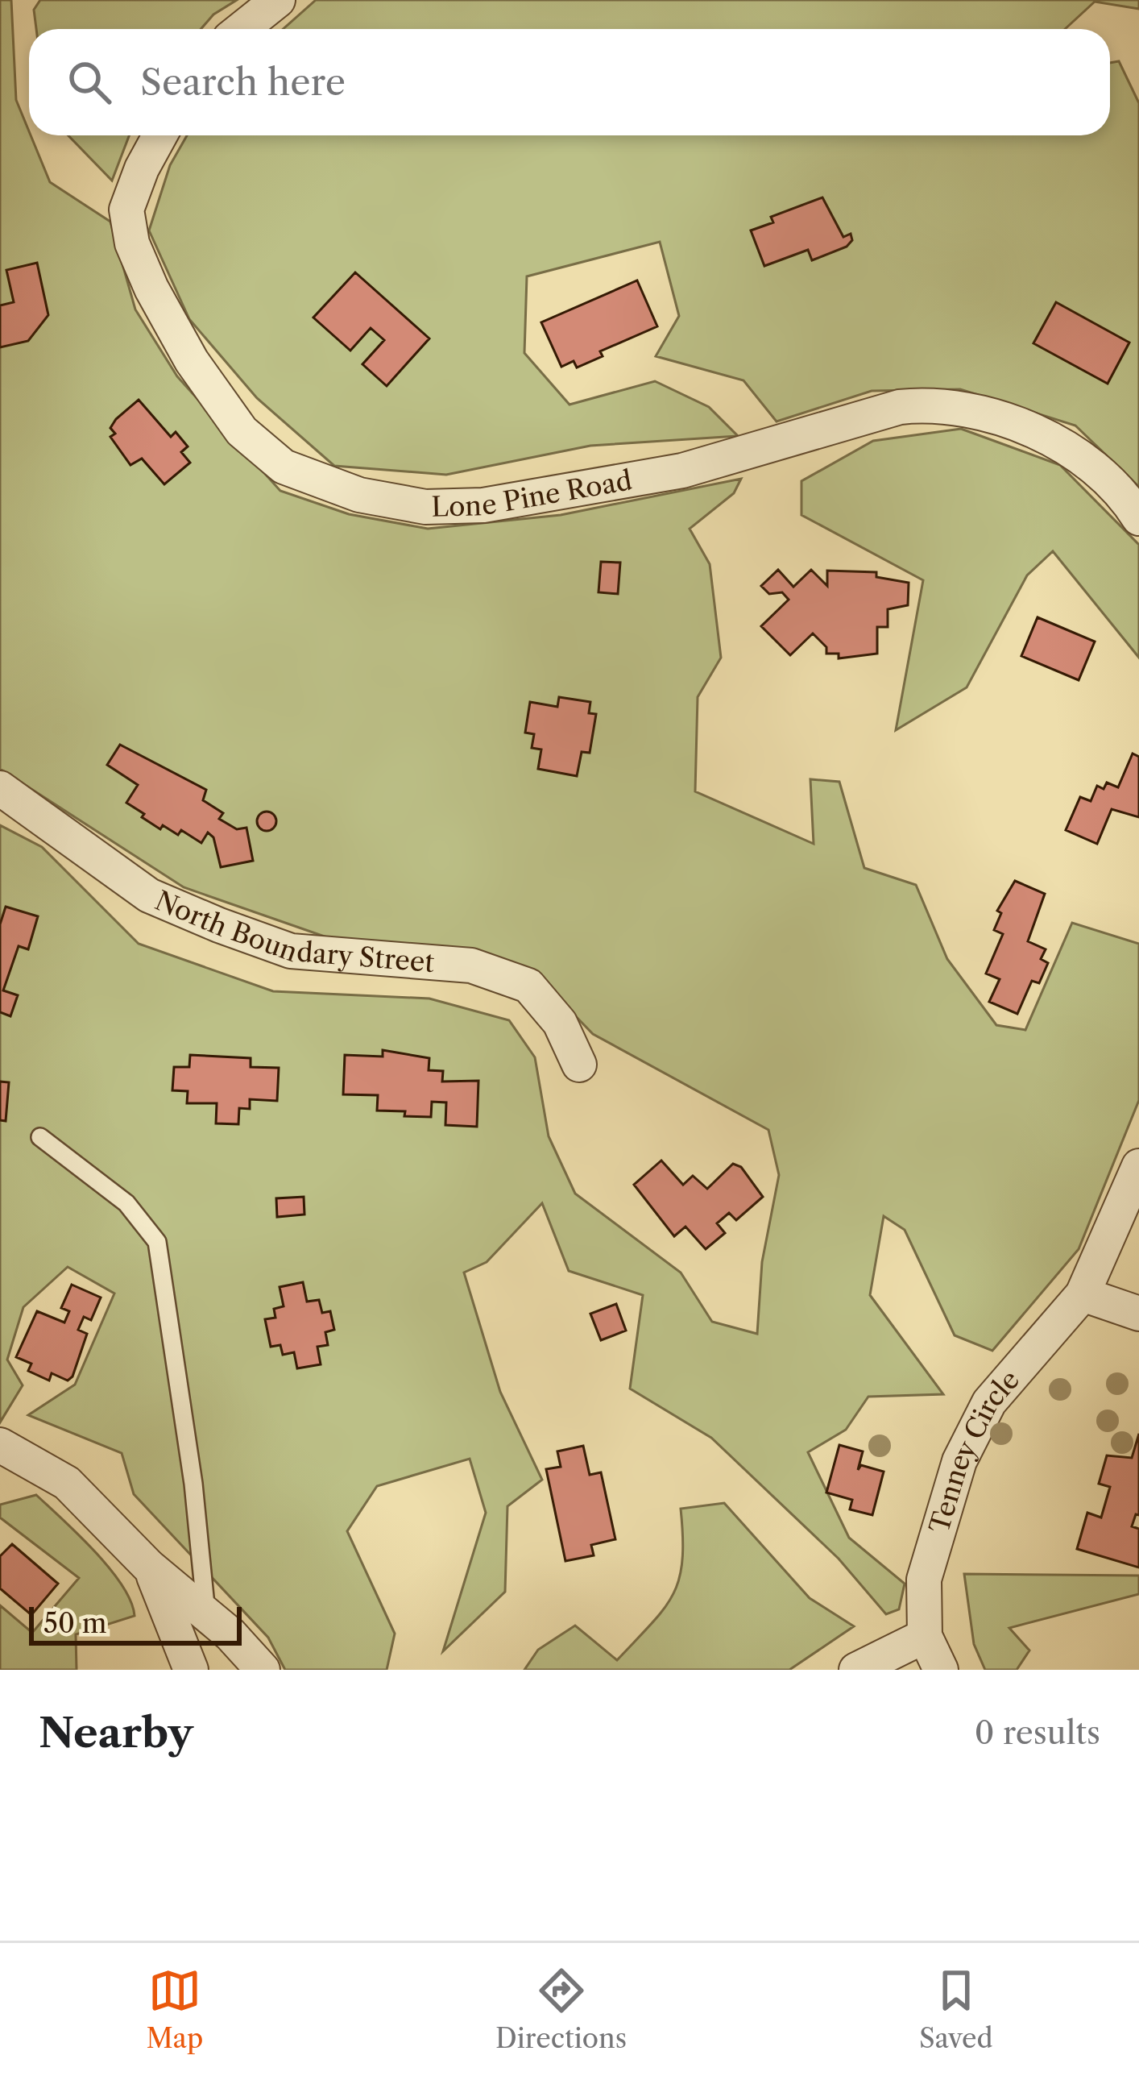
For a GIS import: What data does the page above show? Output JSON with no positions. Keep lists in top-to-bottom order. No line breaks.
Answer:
{"streets":{"street":["Lone Pine Road","North Boundary Street","Tenney Circle"]},"scale_bar":"50 m","page":{"search":"Search here","scale":"50 m","heading":["Nearby","0 results"],"nav":["Map","Directions","Saved"]}}
